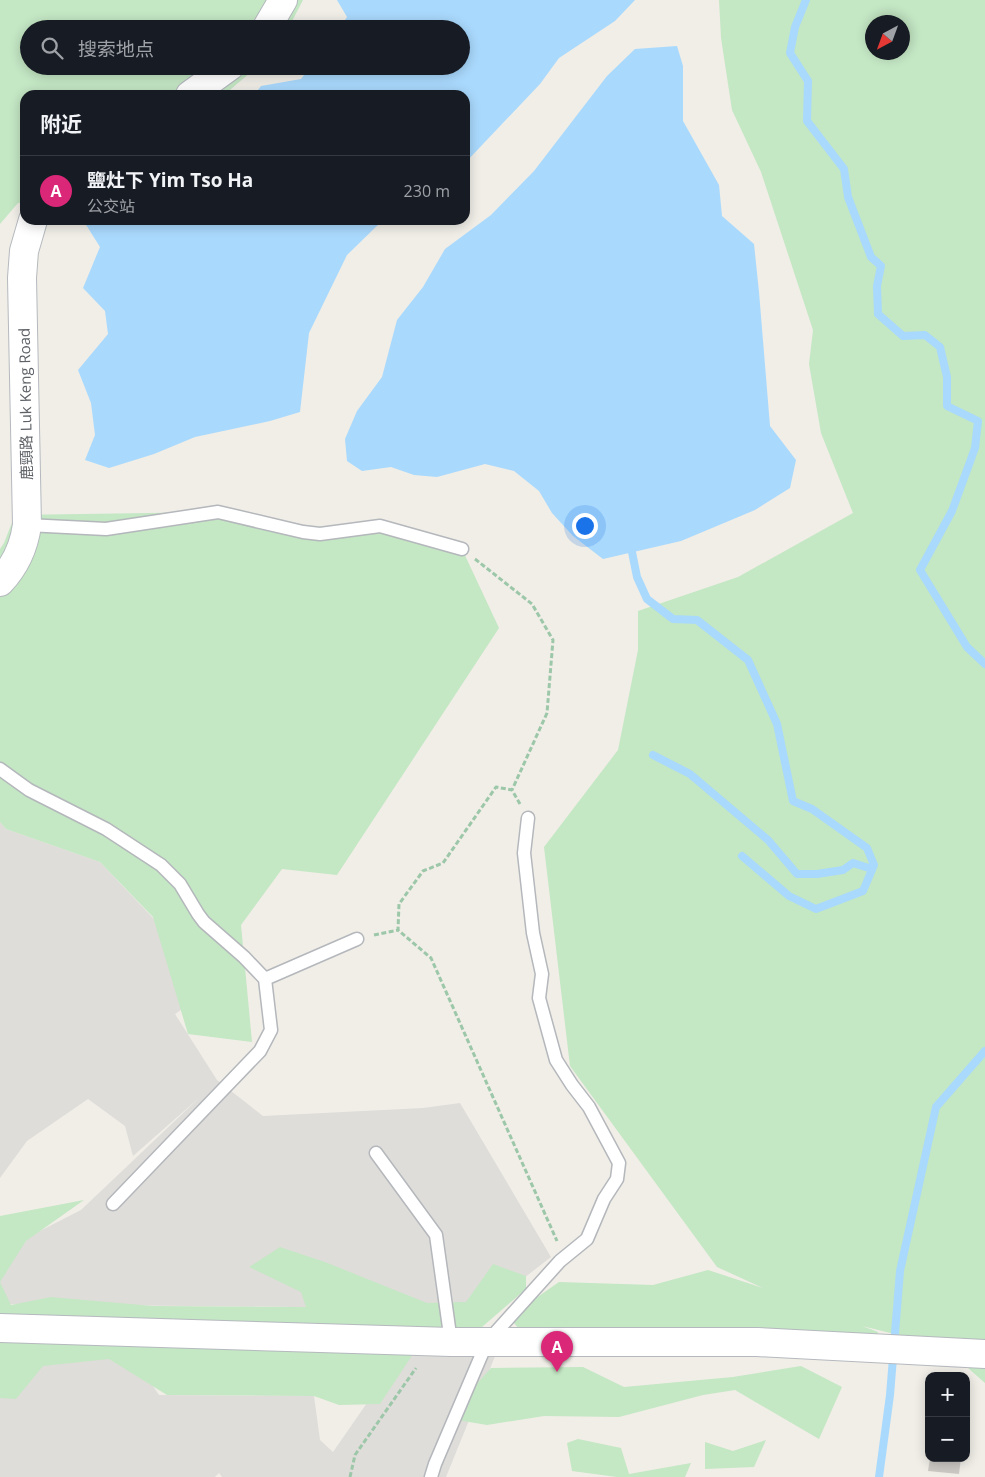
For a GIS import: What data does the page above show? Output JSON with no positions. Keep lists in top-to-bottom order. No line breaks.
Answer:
{"streets":{"main road":["鹿頸路 Luk Keng Road"]},"north":"bottom left","page":{"search":"搜索地点","heading":"附近","list":[{"mark":"A","name":"鹽灶下 Yim Tso Ha","note":"公交站","value":"230 m"}],"pins":"A","map_buttons":["+","−"]}}
